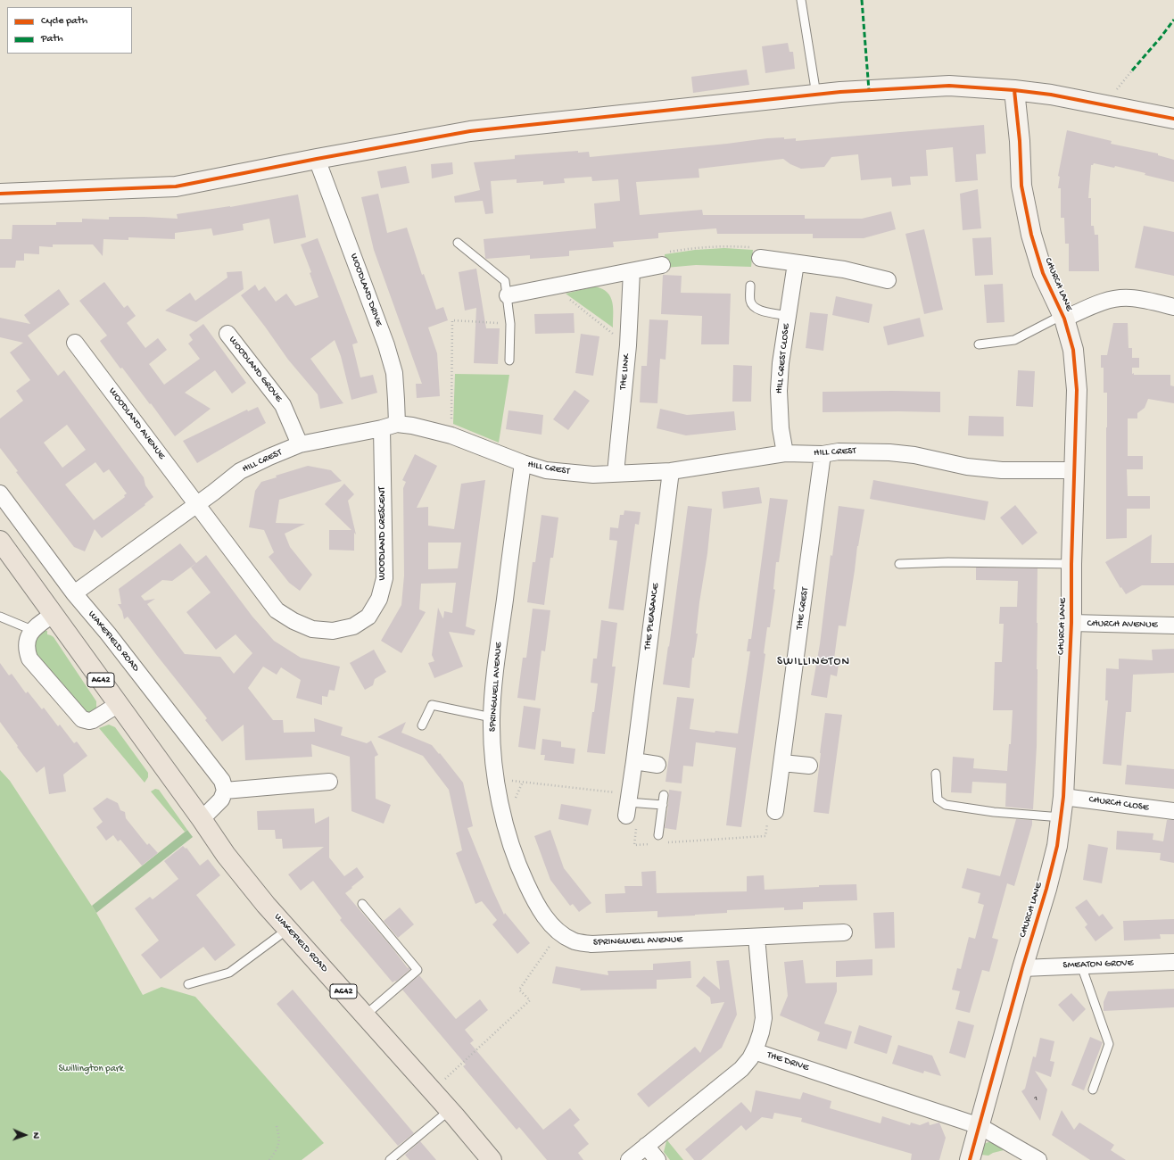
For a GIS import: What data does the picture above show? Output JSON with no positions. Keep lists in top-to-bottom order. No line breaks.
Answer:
{"streets":{"main road":["WAKEFIELD ROAD","A642"],"street":["CHURCH LANE","WOODLAND DRIVE","HILL CREST CLOSE","WOODLAND GROVE","THE LINK","WOODLAND AVENUE","HILL CREST","WOODLAND CRESCENT","THE CREST","THE PLEASANCE","CHURCH AVENUE","SPRINGWELL AVENUE","CHURCH CLOSE","SMEATON GROVE","THE DRIVE"]},"crossings":[["CHURCH LANE","HILL CREST"],["CHURCH LANE","CHURCH AVENUE"],["CHURCH LANE","CHURCH CLOSE"],["CHURCH LANE","SMEATON GROVE"],["CHURCH LANE","THE DRIVE"],["WOODLAND DRIVE","HILL CREST"],["WOODLAND DRIVE","WOODLAND CRESCENT"],["HILL CREST CLOSE","HILL CREST"],["WOODLAND GROVE","HILL CREST"],["THE LINK","HILL CREST"],["WOODLAND AVENUE","HILL CREST"],["WOODLAND AVENUE","WOODLAND CRESCENT"],["HILL CREST","WOODLAND CRESCENT"],["HILL CREST","THE CREST"],["HILL CREST","THE PLEASANCE"],["HILL CREST","WAKEFIELD ROAD"],["HILL CREST","SPRINGWELL AVENUE"]],"districts":["SWILLINGTON"],"parks":["Swillington park"],"house_numbers":["1"],"legend":["Cycle path","Path"],"north":"right"}
